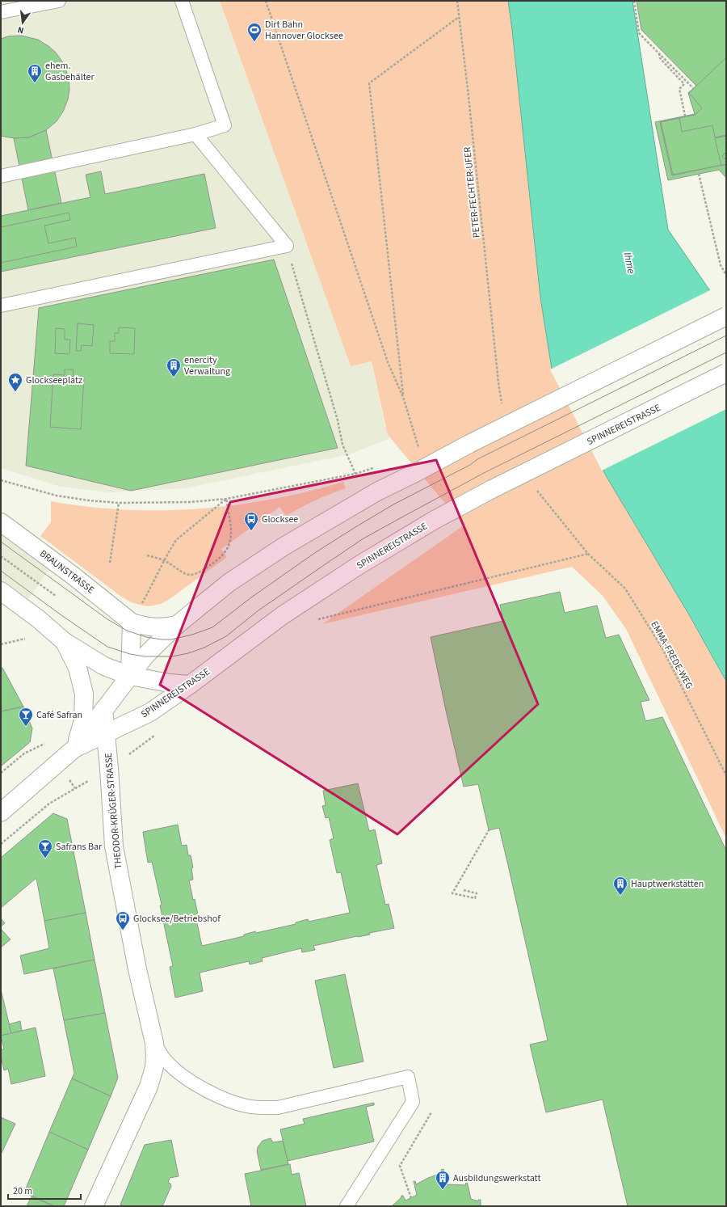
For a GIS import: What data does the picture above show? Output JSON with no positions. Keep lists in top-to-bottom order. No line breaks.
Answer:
{"streets":{"street":["SPINNEREISTRASSE","BRAUNSTRASSE","THEODOR-KRÜGER-STRASSE"],"path":["PETER-FECHTER-UFER","EMMA-FREDE-WEG"]},"crossings":[["SPINNEREISTRASSE","THEODOR-KRÜGER-STRASSE"]],"water":["Ihme"],"places":{"sports":["Dirt Bahn Hannover Glocksee"],"building":["ehem. Gasbehälter","enercity Verwaltung","Hauptwerkstätten","Ausbildungswerkstatt"],"place":["Glockseeplatz"],"bus stop":["Glocksee","Glocksee/Betriebshof"],"bar":["Café Safran","Safrans Bar"]},"scale_bar":"20 m","north":"bottom"}
